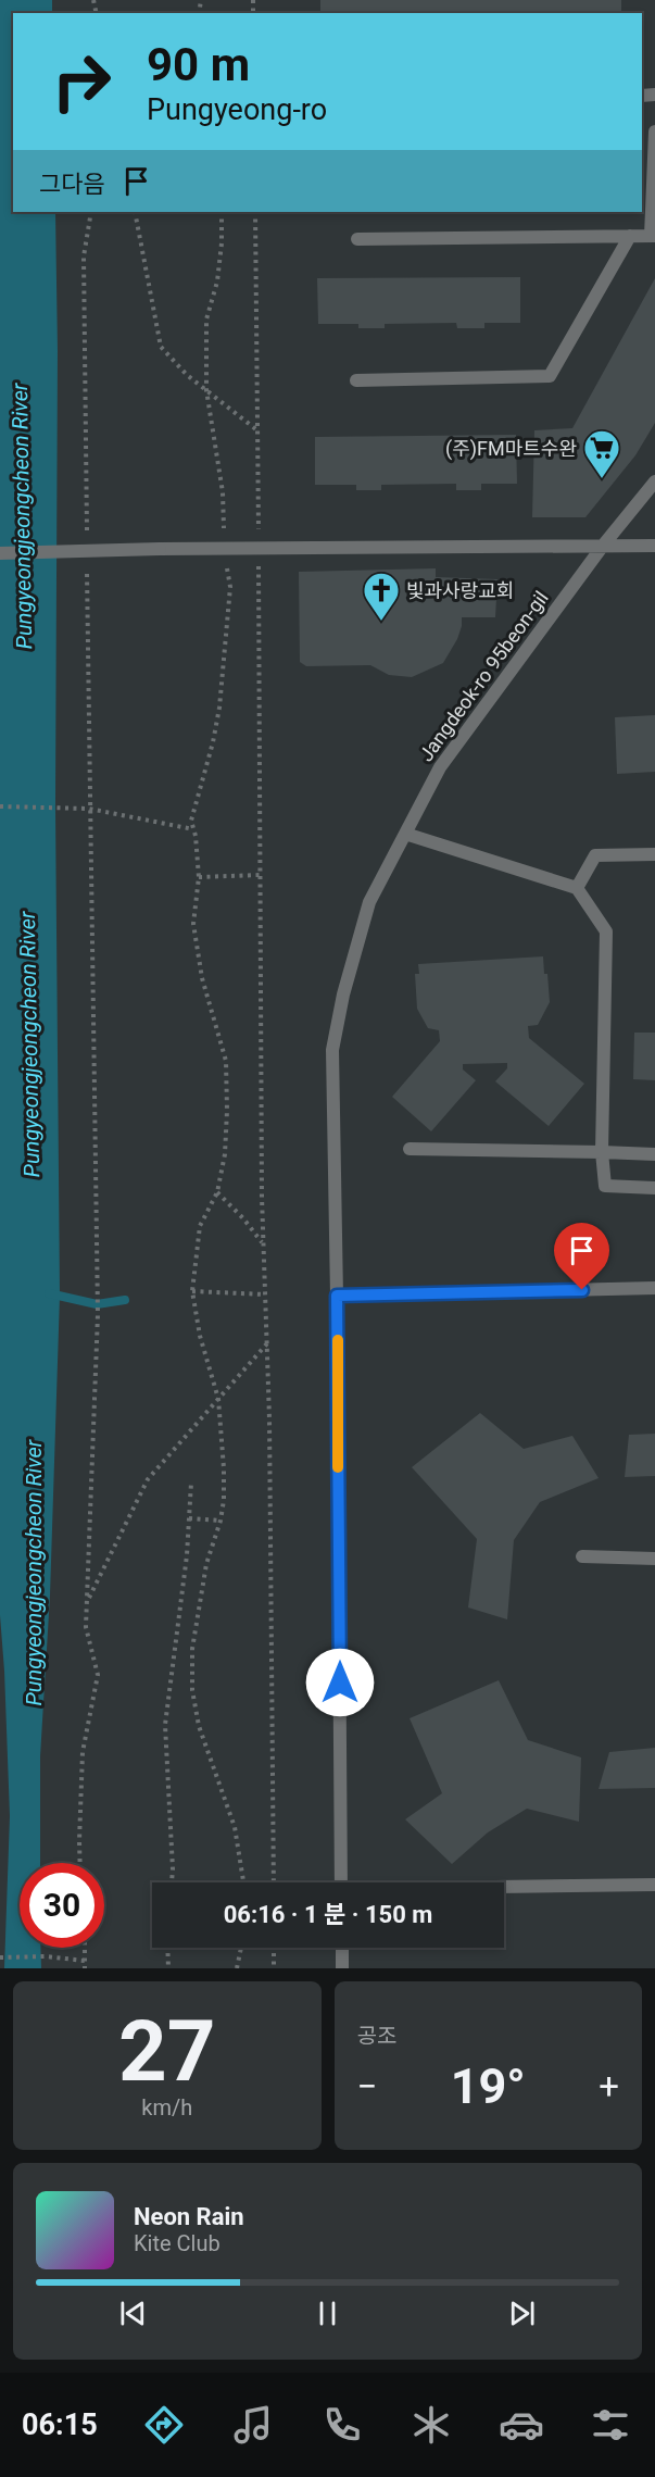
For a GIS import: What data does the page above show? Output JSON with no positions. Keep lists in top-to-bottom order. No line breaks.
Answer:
{"streets":{"street":["Jangdeok-ro 95beon-gil"]},"water":["Pungyeongjeongcheon River"],"places":{"supermarket":["(주)FM마트수완"],"church":["빛과사랑교회"]},"page":{"turn":["90 m","Pungyeong-ro"],"then":"그다음","limit":"30","trip":"06:16 · 1 분 · 150 m","tile":[["27","km/h"],"공조"],"heat":["−","19°","+"],"song":["Neon Rain","Kite Club"],"tabs":"06:15"}}
